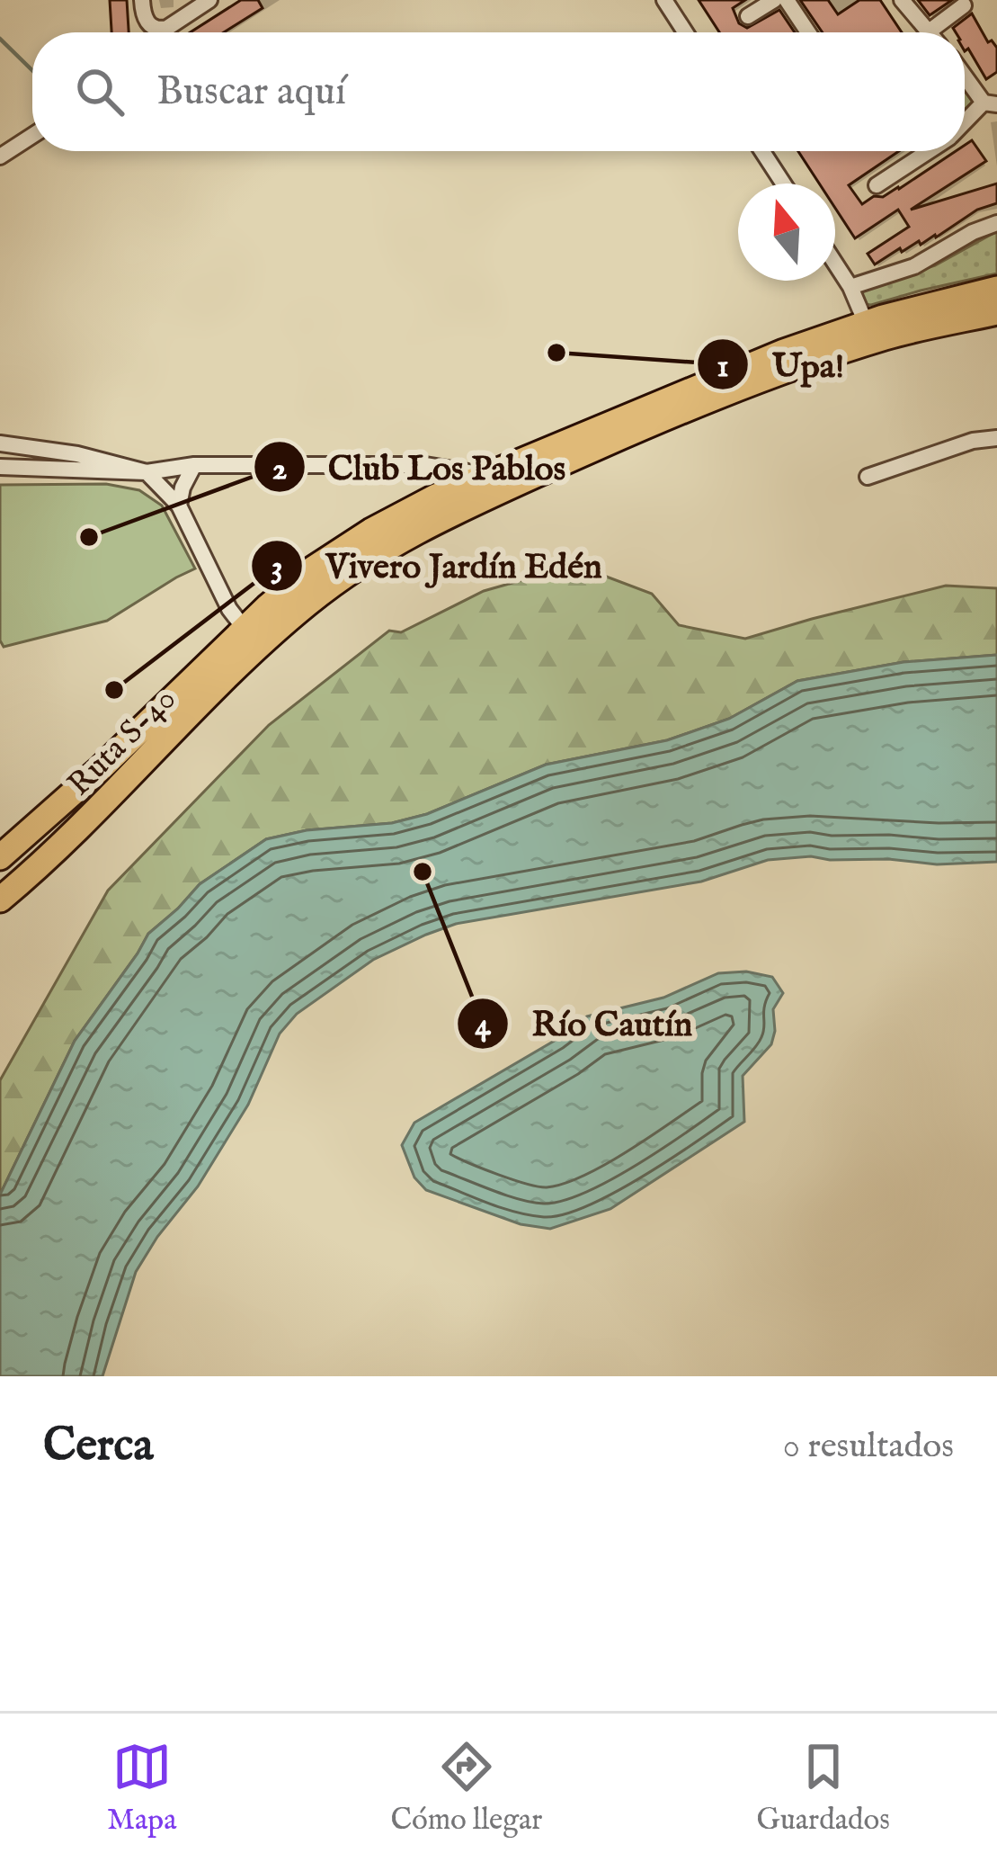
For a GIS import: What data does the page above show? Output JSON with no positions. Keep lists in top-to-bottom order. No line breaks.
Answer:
{"streets":{"main road":["Ruta S-40"]},"places":["Upa!","Club Los Pablos","Vivero Jardín Edén","Río Cautín"],"north":"top","page":{"search":"Buscar aquí","heading":["Cerca","0 resultados"],"nav":["Mapa","Cómo llegar","Guardados"]}}
